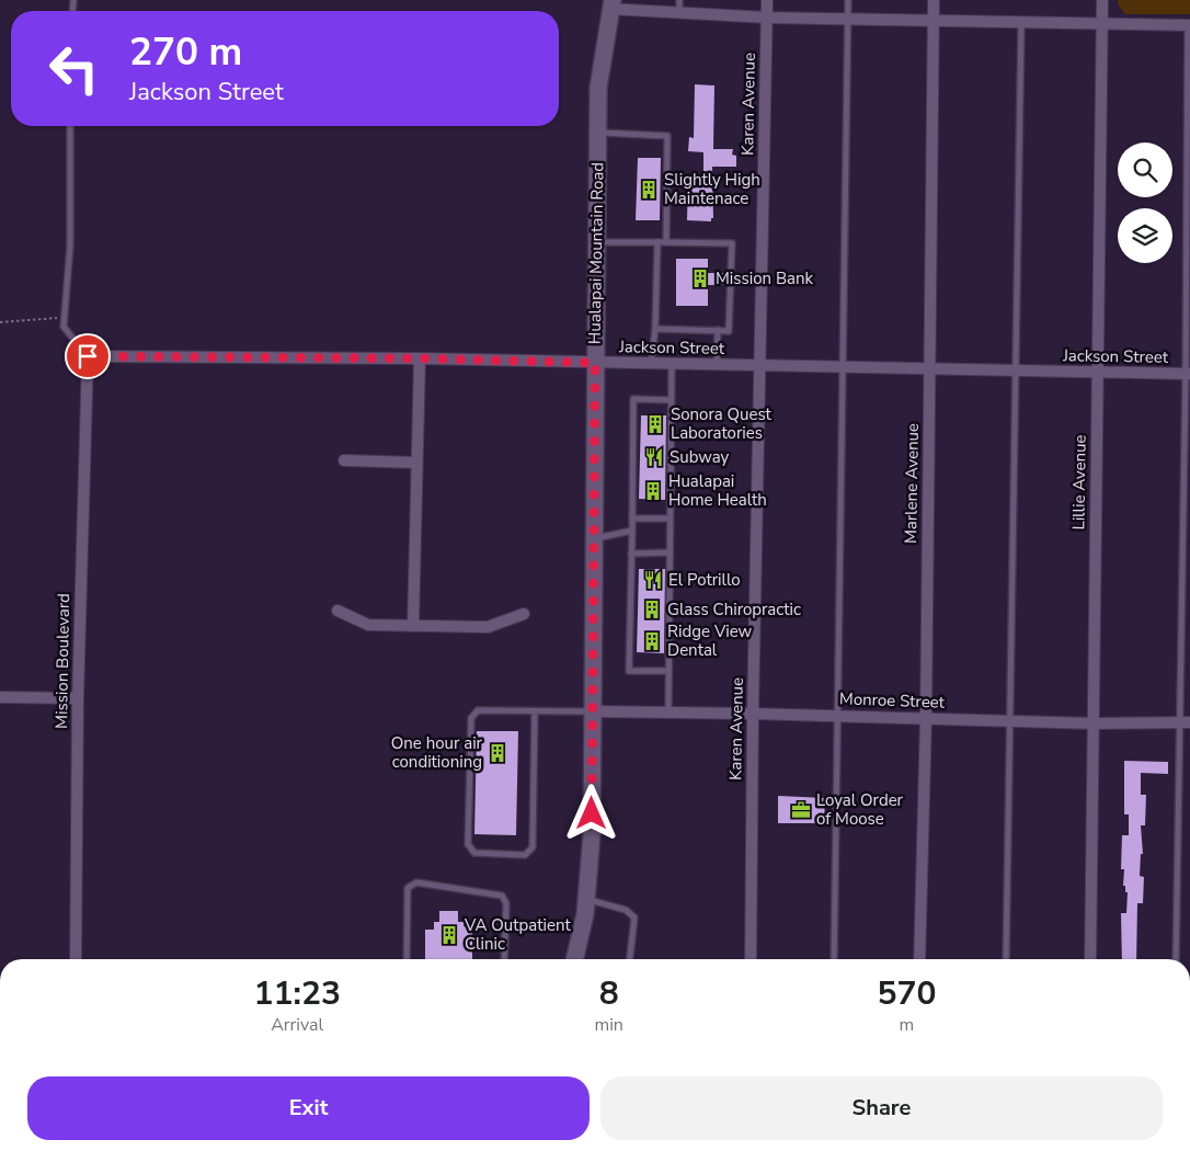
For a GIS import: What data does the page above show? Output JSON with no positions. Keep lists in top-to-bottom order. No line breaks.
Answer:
{"streets":{"main road":["Hualapai Mountain Road"],"street":["Karen Avenue","Jackson Street","Lillie Avenue","Marlene Avenue","Mission Boulevard","Monroe Street"]},"crossings":[["Karen Avenue","Jackson Street"],["Karen Avenue","Monroe Street"],["Hualapai Mountain Road","Jackson Street"],["Hualapai Mountain Road","Monroe Street"],["Jackson Street","Lillie Avenue"],["Jackson Street","Marlene Avenue"],["Jackson Street","Mission Boulevard"],["Lillie Avenue","Monroe Street"],["Marlene Avenue","Monroe Street"]],"places":{"building":["Slightly High Maintenace","Mission Bank","Sonora Quest Laboratories","Hualapai Home Health","Glass Chiropractic","Ridge View Dental","One hour air conditioning","VA Outpatient Clinic"],"restaurant":["Subway","El Potrillo"],"office":["Loyal Order of Moose"]},"page":{"turn":["270 m","Jackson Street"],"eta":["11:23","Arrival","8","min","570","m"],"buttons":["Exit","Share"]}}
